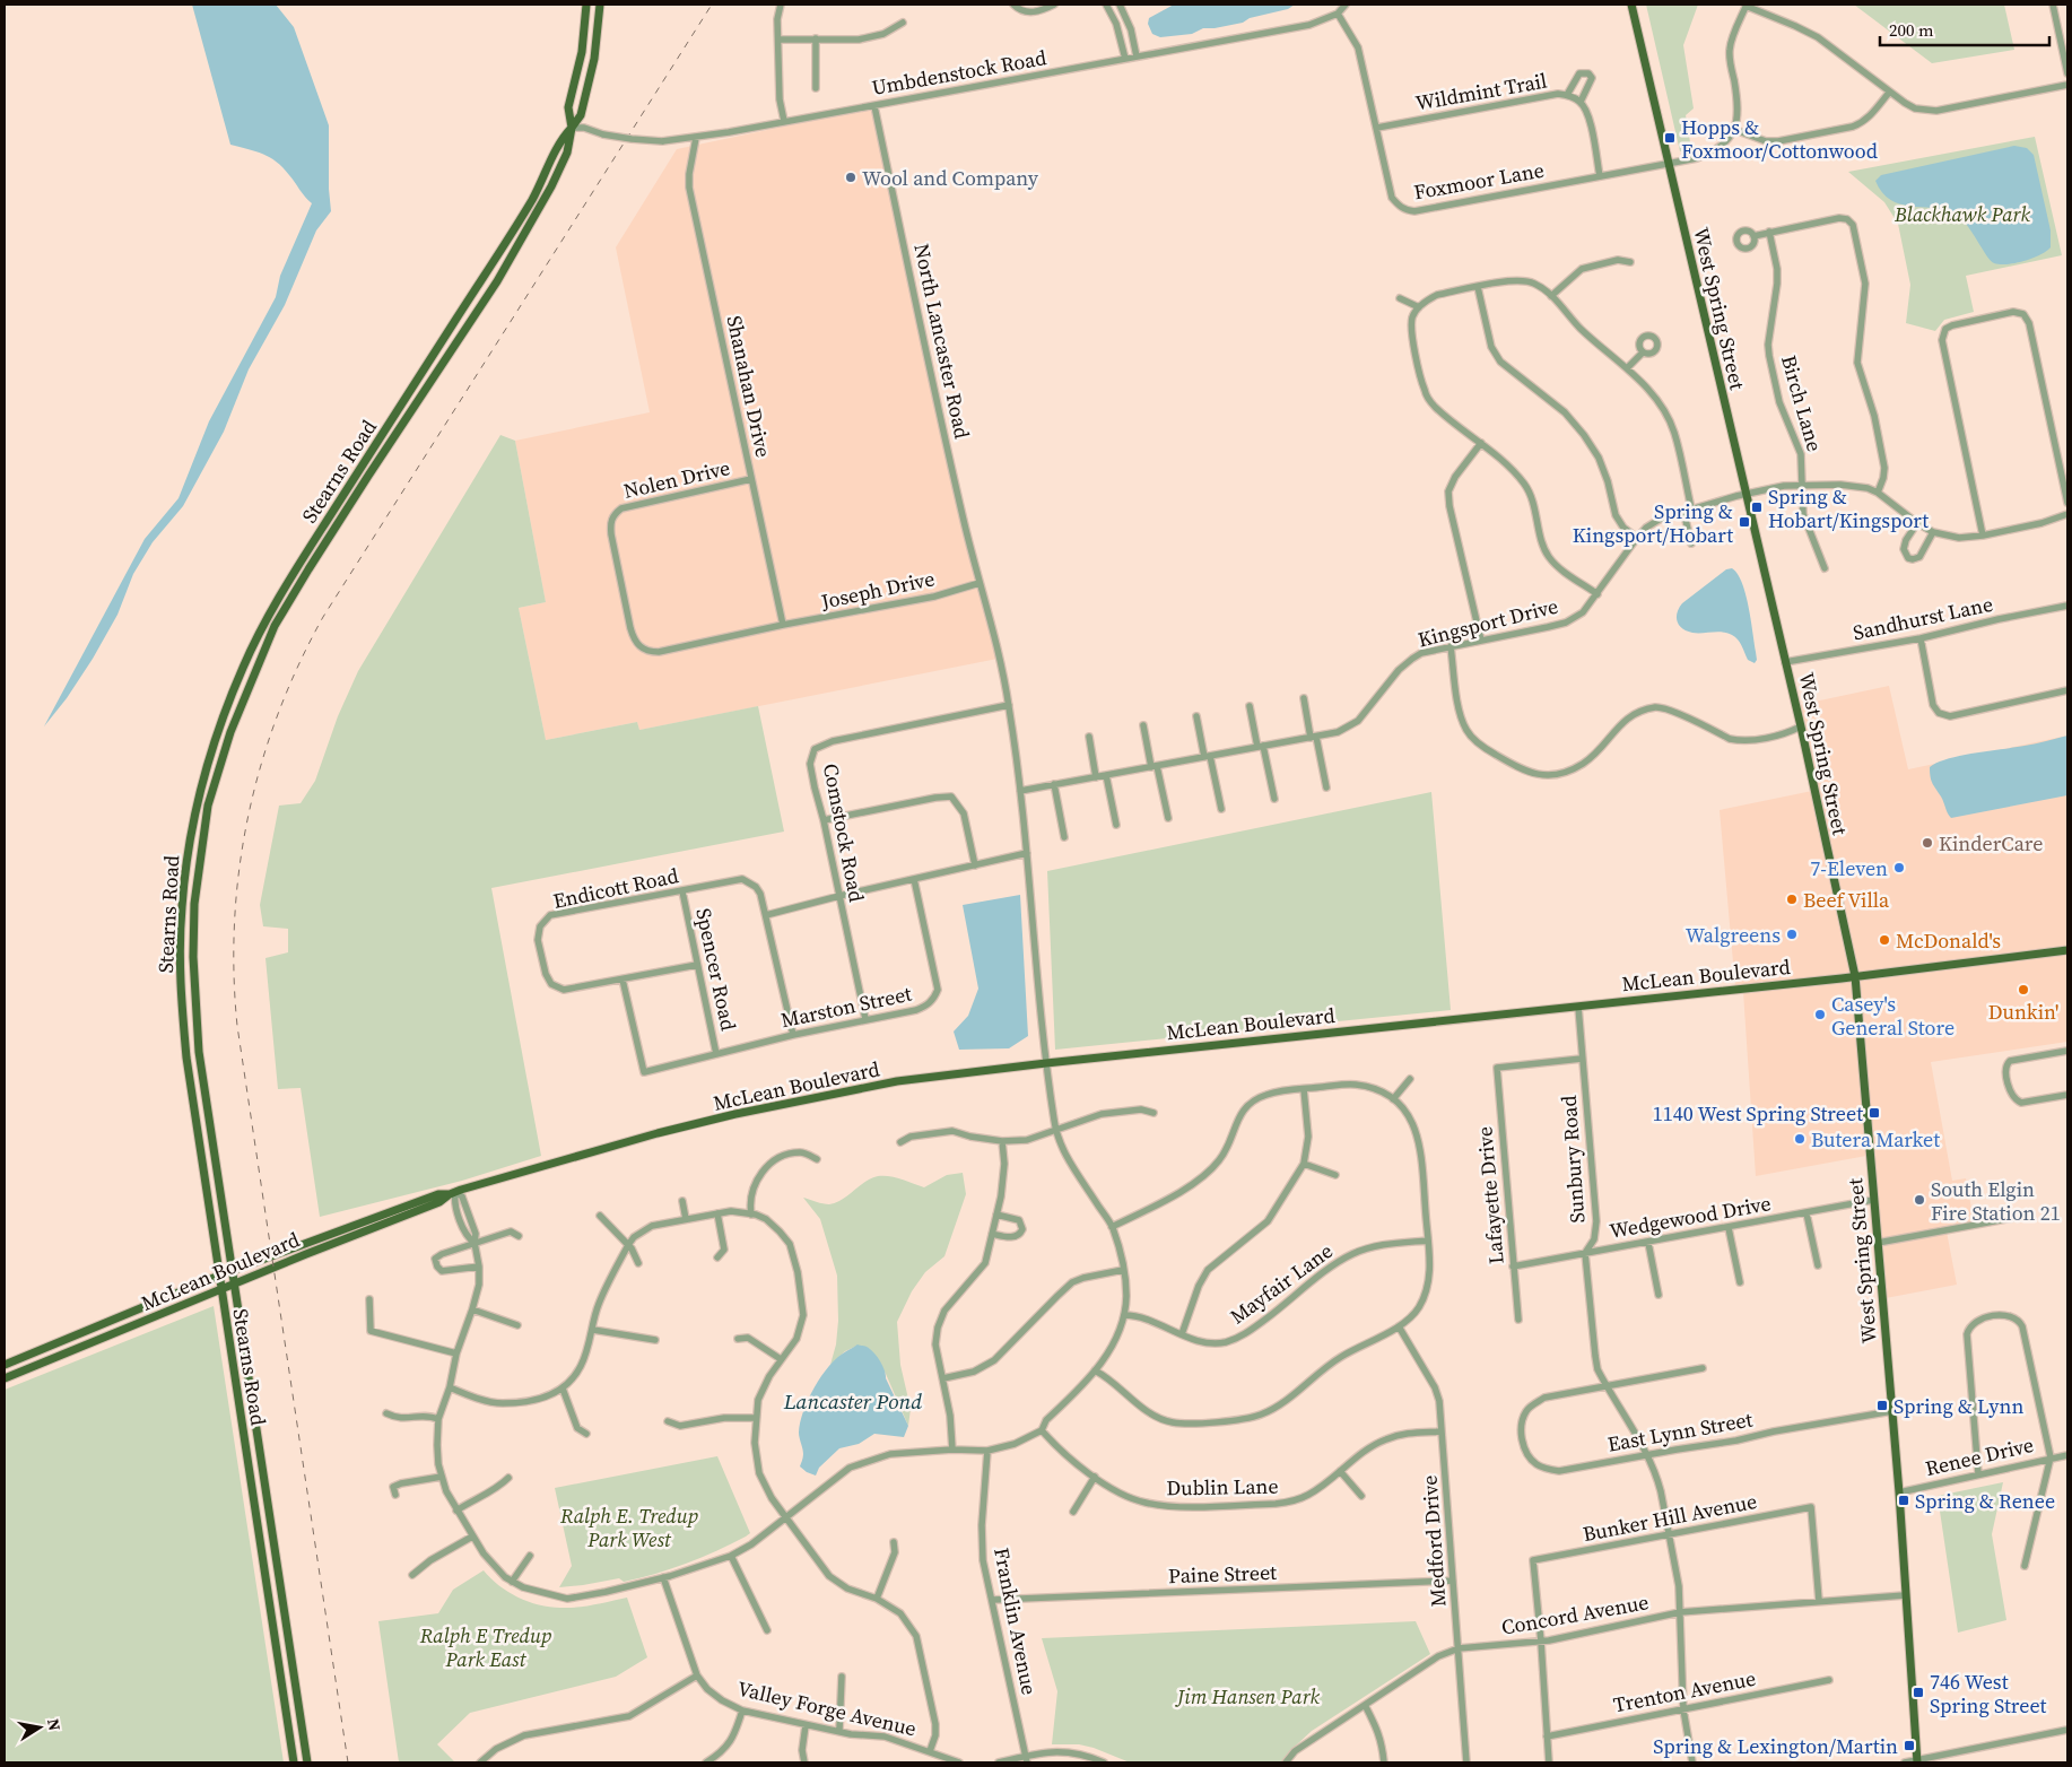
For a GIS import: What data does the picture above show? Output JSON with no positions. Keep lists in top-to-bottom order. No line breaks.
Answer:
{"streets":{"main road":["West Spring Street","Stearns Road","McLean Boulevard"],"street":["Umbdenstock Road","Wildmint Trail","Foxmoor Lane","North Lancaster Road","Shanahan Drive","Birch Lane","Nolen Drive","Joseph Drive","Sandhurst Lane","Kingsport Drive","Comstock Road","Endicott Road","Spencer Road","Marston Street","Sunbury Road","Lafayette Drive","Wedgewood Drive","Mayfair Lane","East Lynn Street","Renee Drive","Dublin Lane","Bunker Hill Avenue","Medford Drive","Paine Street","Concord Avenue","Franklin Avenue","Trenton Avenue","Valley Forge Avenue"]},"crossings":[["Umbdenstock Road","Foxmoor Lane"],["Umbdenstock Road","North Lancaster Road"],["Umbdenstock Road","Shanahan Drive"],["Umbdenstock Road","Stearns Road"],["Wildmint Trail","Foxmoor Lane"],["Foxmoor Lane","West Spring Street"],["West Spring Street","Sandhurst Lane"],["West Spring Street","Kingsport Drive"],["West Spring Street","McLean Boulevard"],["West Spring Street","Wedgewood Drive"],["West Spring Street","East Lynn Street"],["West Spring Street","Renee Drive"],["West Spring Street","Concord Avenue"],["North Lancaster Road","Joseph Drive"],["North Lancaster Road","Kingsport Drive"],["North Lancaster Road","Comstock Road"],["North Lancaster Road","McLean Boulevard"],["North Lancaster Road","Mayfair Lane"],["North Lancaster Road","Dublin Lane"],["Shanahan Drive","Nolen Drive"],["Shanahan Drive","Joseph Drive"],["Birch Lane","Kingsport Drive"],["Stearns Road","McLean Boulevard"],["Nolen Drive","Joseph Drive"],["Comstock Road","Marston Street"],["Endicott Road","Spencer Road"],["Endicott Road","Marston Street"],["Spencer Road","Marston Street"],["McLean Boulevard","Sunbury Road"],["Sunbury Road","Lafayette Drive"],["Sunbury Road","Wedgewood Drive"],["Sunbury Road","East Lynn Street"],["Sunbury Road","Bunker Hill Avenue"],["Sunbury Road","Concord Avenue"],["Sunbury Road","Trenton Avenue"],["Lafayette Drive","Wedgewood Drive"],["Dublin Lane","Medford Drive"],["Bunker Hill Avenue","Concord Avenue"],["Medford Drive","Paine Street"],["Medford Drive","Concord Avenue"],["Paine Street","Franklin Avenue"]],"water":["Lancaster Pond"],"parks":["Blackhawk Park","Ralph E. Tredup Park West","Ralph E Tredup Park East","Jim Hansen Park"],"places":{"transit":["Hopps & Foxmoor/Cottonwood","Spring & Hobart/Kingsport","Spring & Kingsport/Hobart","1140 West Spring Street","Spring & Lynn","Spring & Renee","746 West Spring Street","Spring & Lexington/Martin"],"other":["Wool and Company","KinderCare","7-Eleven","Beef Villa","Walgreens","McDonald's","Dunkin'","Casey's General Store","Butera Market","South Elgin Fire Station 21"]},"scale_bar":"200 m","north":"right"}
